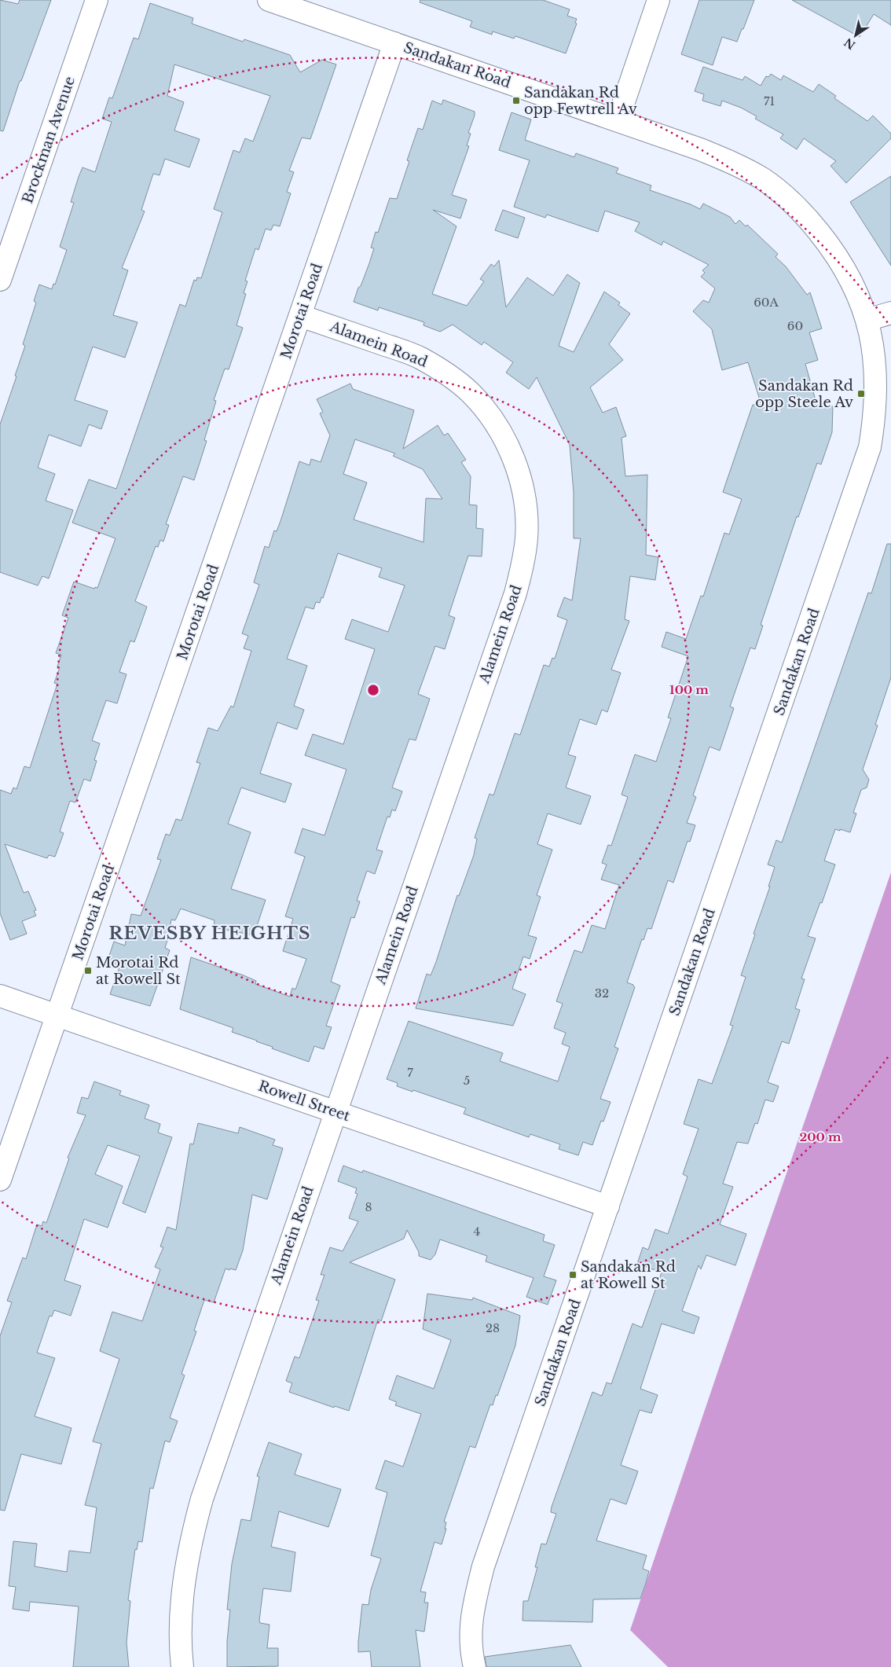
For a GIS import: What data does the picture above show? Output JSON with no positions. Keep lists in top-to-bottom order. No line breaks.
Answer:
{"streets":{"street":["Sandakan Road","Brockman Avenue","Morotai Road","Alamein Road","Rowell Street"]},"crossings":[["Sandakan Road","Morotai Road"],["Sandakan Road","Rowell Street"],["Morotai Road","Alamein Road"],["Morotai Road","Rowell Street"],["Alamein Road","Rowell Street"]],"districts":["REVESBY HEIGHTS"],"places":{"transit":["Sandakan Rd opp Fewtrell Av","Sandakan Rd opp Steele Av","Morotai Rd at Rowell St","Sandakan Rd at Rowell St"]},"house_numbers":["71","60A","60","32","7","5","8","4","28"],"north":"bottom left","rings":["100 m","200 m"]}
